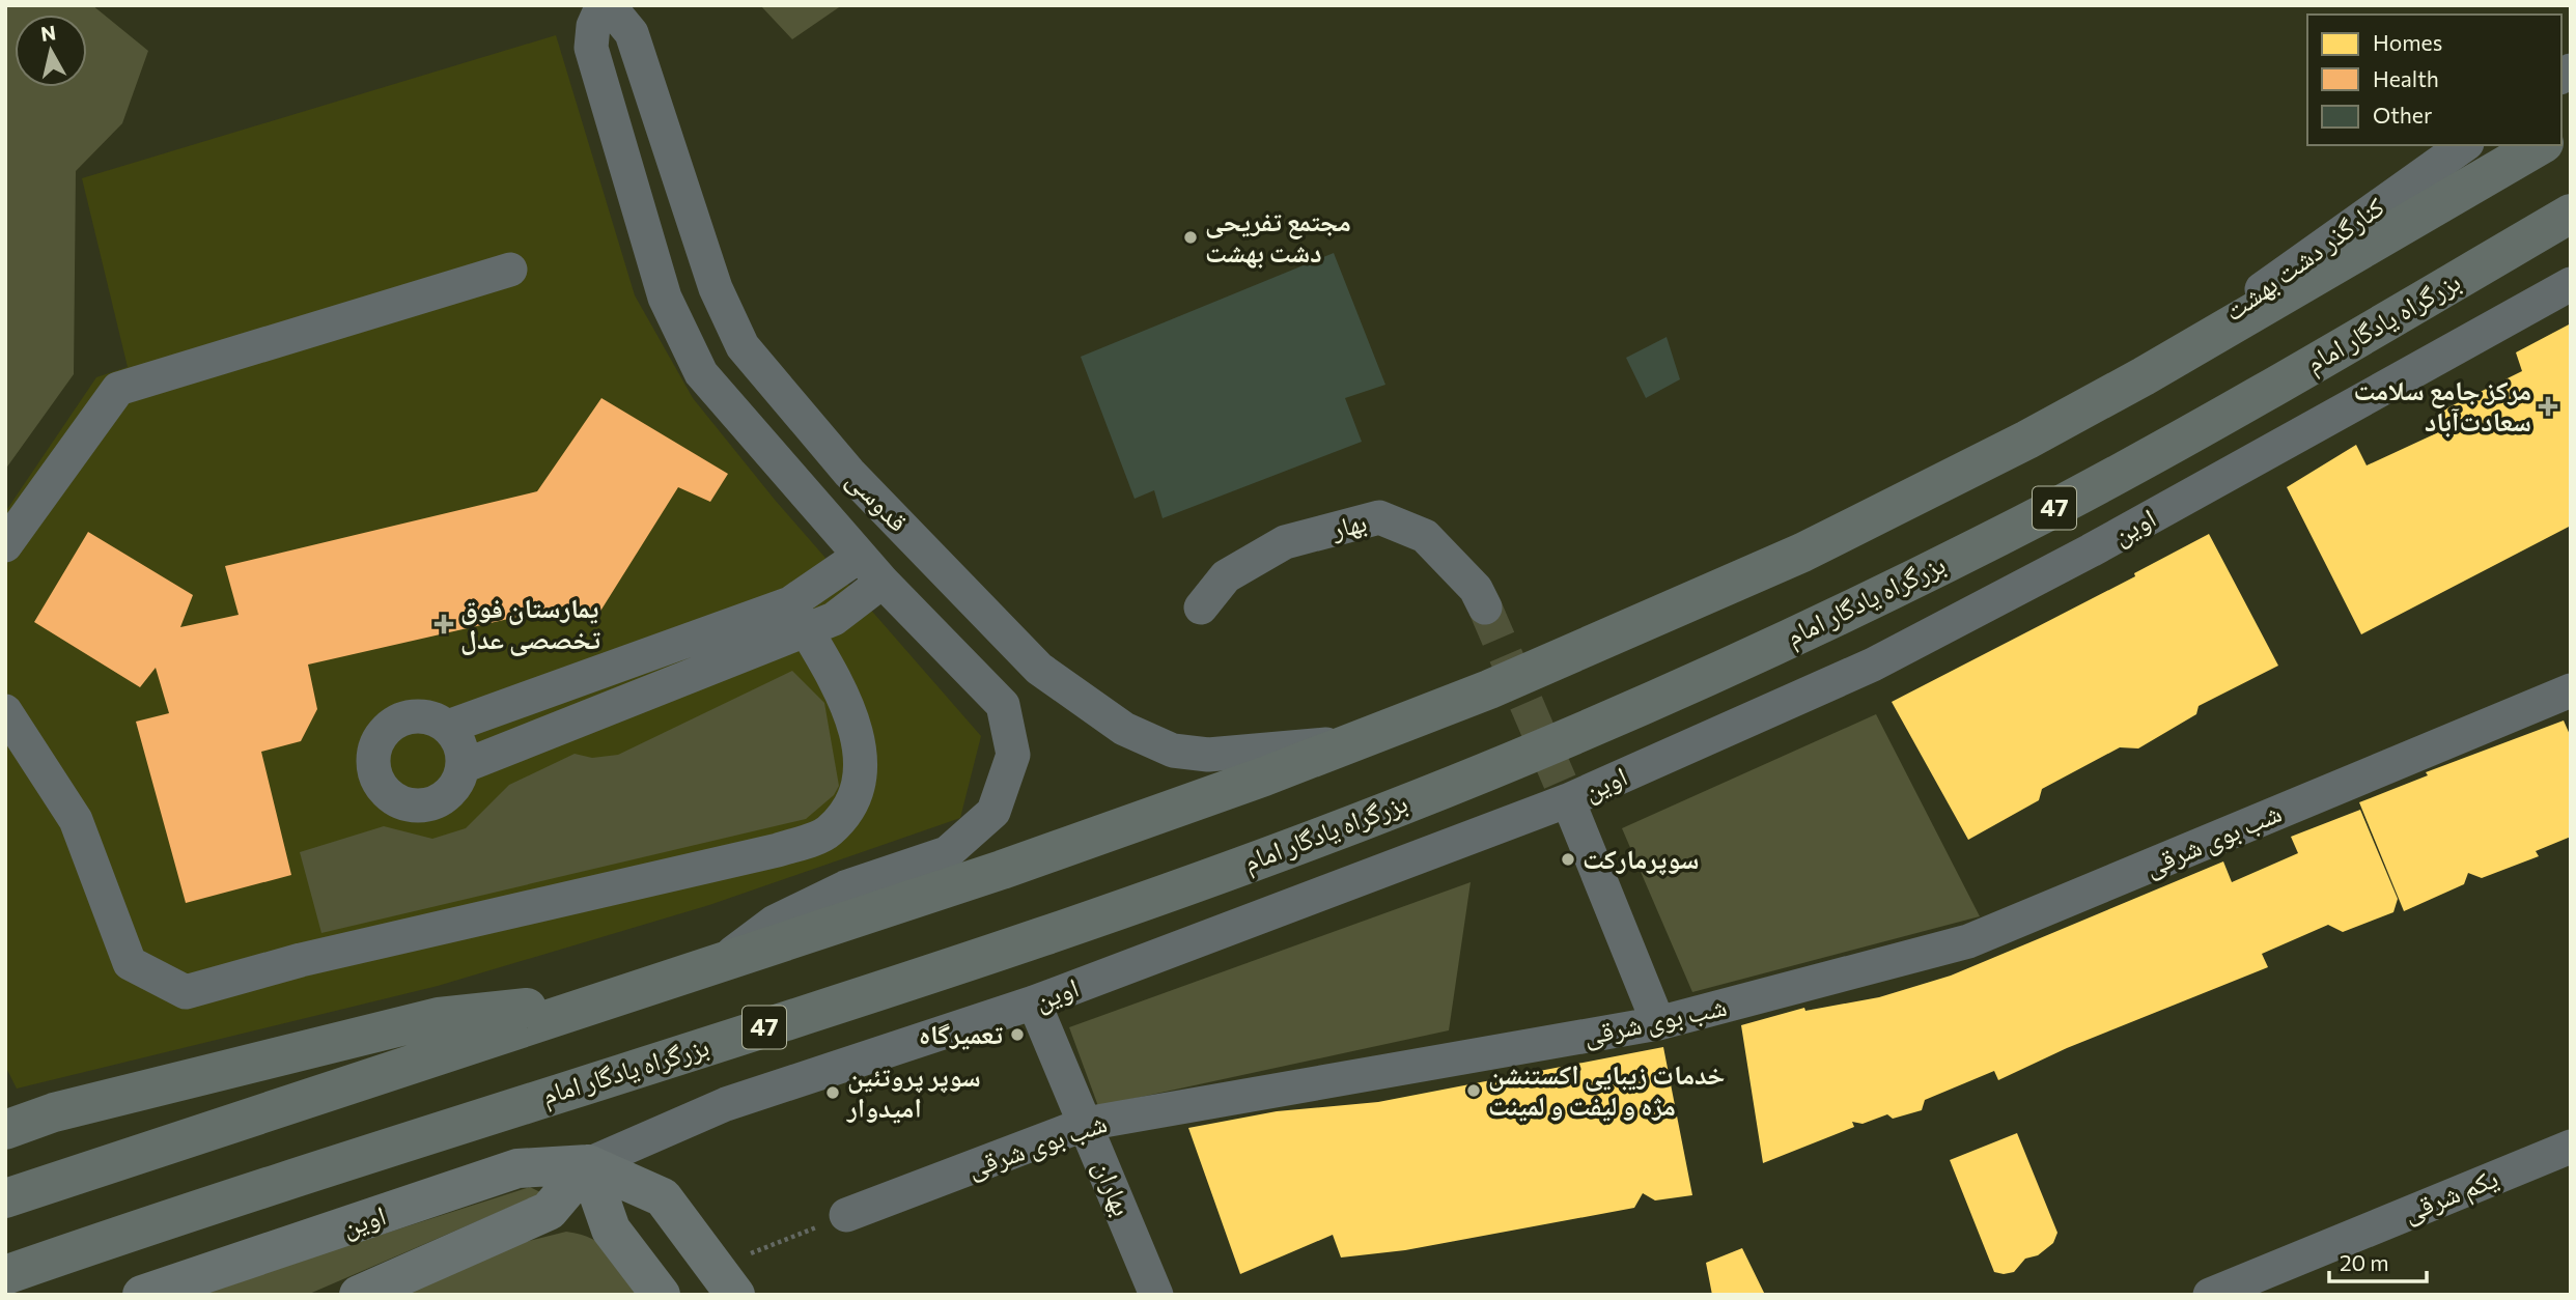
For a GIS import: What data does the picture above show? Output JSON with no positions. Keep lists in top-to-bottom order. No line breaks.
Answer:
{"streets":{"highway":["بزرگراه یادگار امام","47"],"main road":["اوین"],"street":["کنارگذر دشت بهشت","قدوسی","بهار","شب بوی شرقی","بهاران","یکم شرقی"]},"crossings":[["اوین","بهاران"],["شب بوی شرقی","بهاران"]],"places":{"other":["مجتمع تفریحی دشت بهشت","سوپرمارکت","تعمیرگاه","خدمات زیبایی اکستنشن مژه و لیفت و لمینت","سوپر پروتئین امیدوار"],"health":["مرکز جامع سلامت سعادت‌آباد","یمارستان فوق تخصصی عدل"]},"legend":["Homes","Health","Other"],"scale_bar":"20 m","north":"top"}
